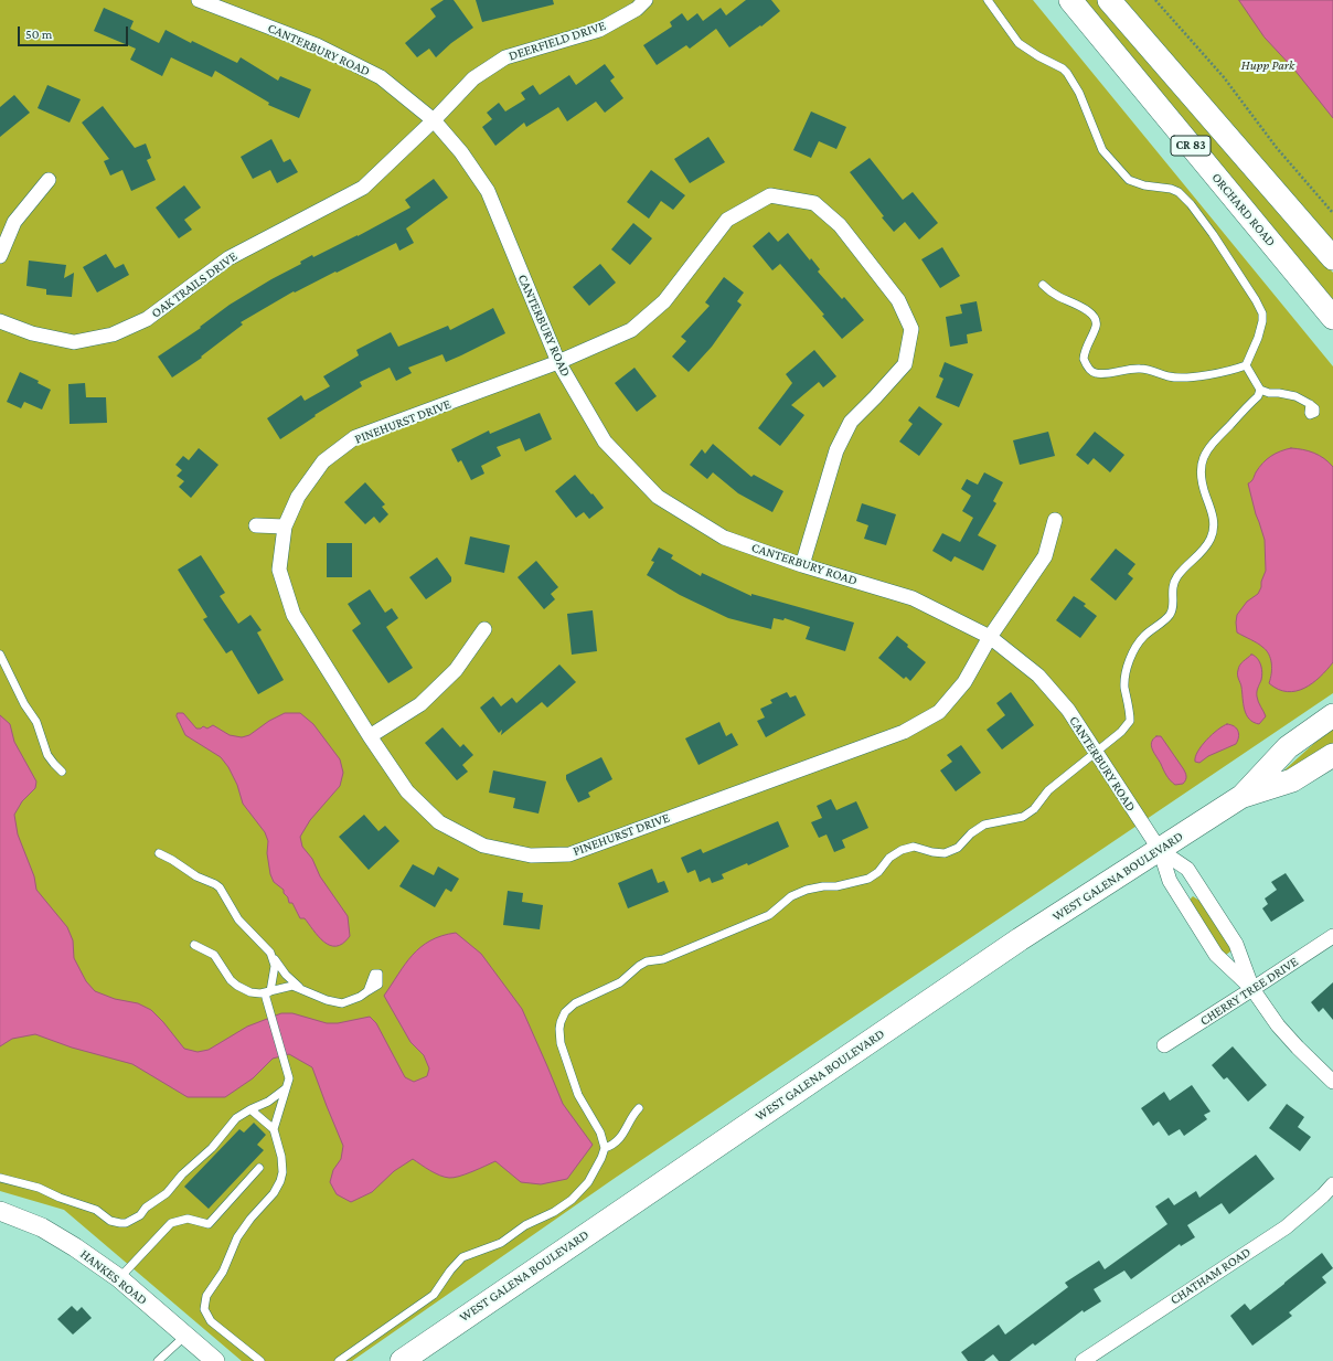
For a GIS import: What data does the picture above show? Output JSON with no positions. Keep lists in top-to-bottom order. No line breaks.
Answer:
{"streets":{"main road":["CR 83","ORCHARD ROAD","WEST GALENA BOULEVARD"],"street":["DEERFIELD DRIVE","CANTERBURY ROAD","OAK TRAILS DRIVE","PINEHURST DRIVE","CHERRY TREE DRIVE","CHATHAM ROAD","HANKES ROAD"]},"crossings":[["DEERFIELD DRIVE","CANTERBURY ROAD"],["DEERFIELD DRIVE","OAK TRAILS DRIVE"],["CANTERBURY ROAD","OAK TRAILS DRIVE"],["CANTERBURY ROAD","PINEHURST DRIVE"],["CANTERBURY ROAD","WEST GALENA BOULEVARD"]],"parks":["Hupp Park"],"scale_bar":"50 m"}
